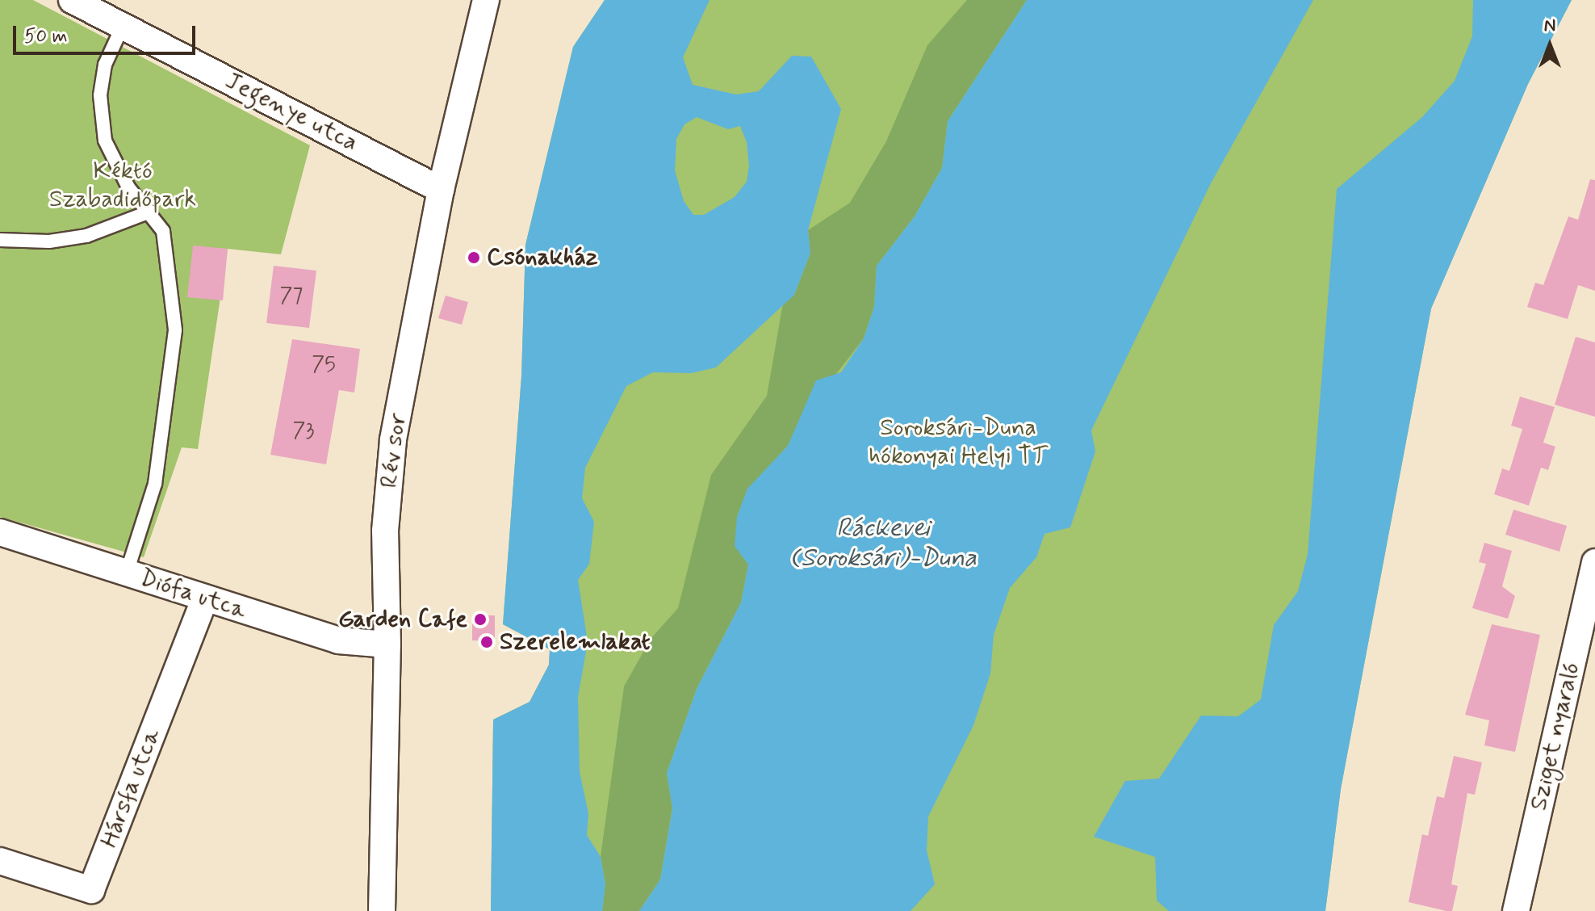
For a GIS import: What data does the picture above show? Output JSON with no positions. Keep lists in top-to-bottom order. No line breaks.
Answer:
{"streets":{"street":["Jegenye utca","Rév sor","Diófa utca","Sziget nyaraló","Hársfa utca"]},"crossings":[["Jegenye utca","Rév sor"],["Rév sor","Diófa utca"],["Diófa utca","Hársfa utca"]],"water":["Ráckevei (Soroksári)-Duna"],"parks":["Kéktó Szabadidőpark","Soroksári-Duna hókonyai Helyi TT"],"places":["Csónakház","Garden Cafe","Szerelemlakat"],"house_numbers":["77","75","73"],"scale_bar":"50 m","north":"top"}
